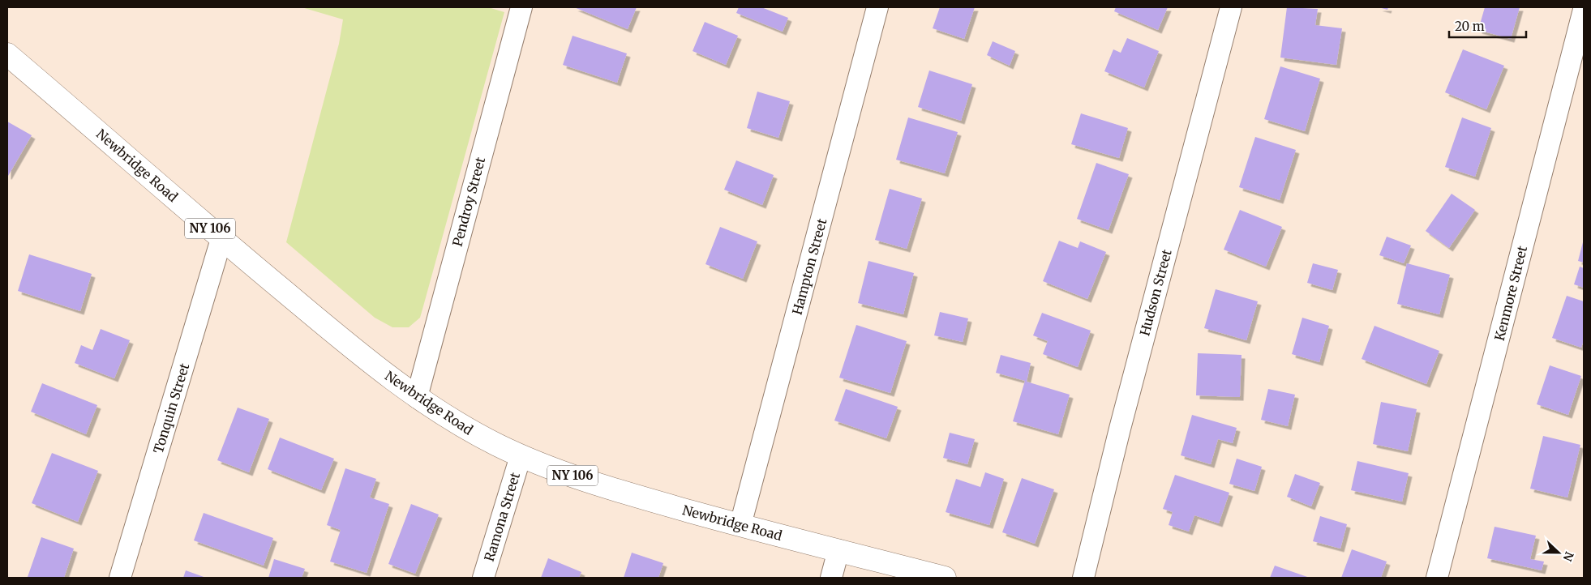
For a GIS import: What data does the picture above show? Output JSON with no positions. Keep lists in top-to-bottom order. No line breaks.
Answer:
{"streets":{"main road":["Newbridge Road","NY 106"],"street":["Pendroy Street","Hampton Street","Hudson Street","Kenmore Street","Tonquin Street","Ramona Street"]},"crossings":[["Newbridge Road","Pendroy Street"],["Newbridge Road","Hampton Street"],["Newbridge Road","Tonquin Street"],["Newbridge Road","Ramona Street"]],"scale_bar":"20 m","north":"right"}
